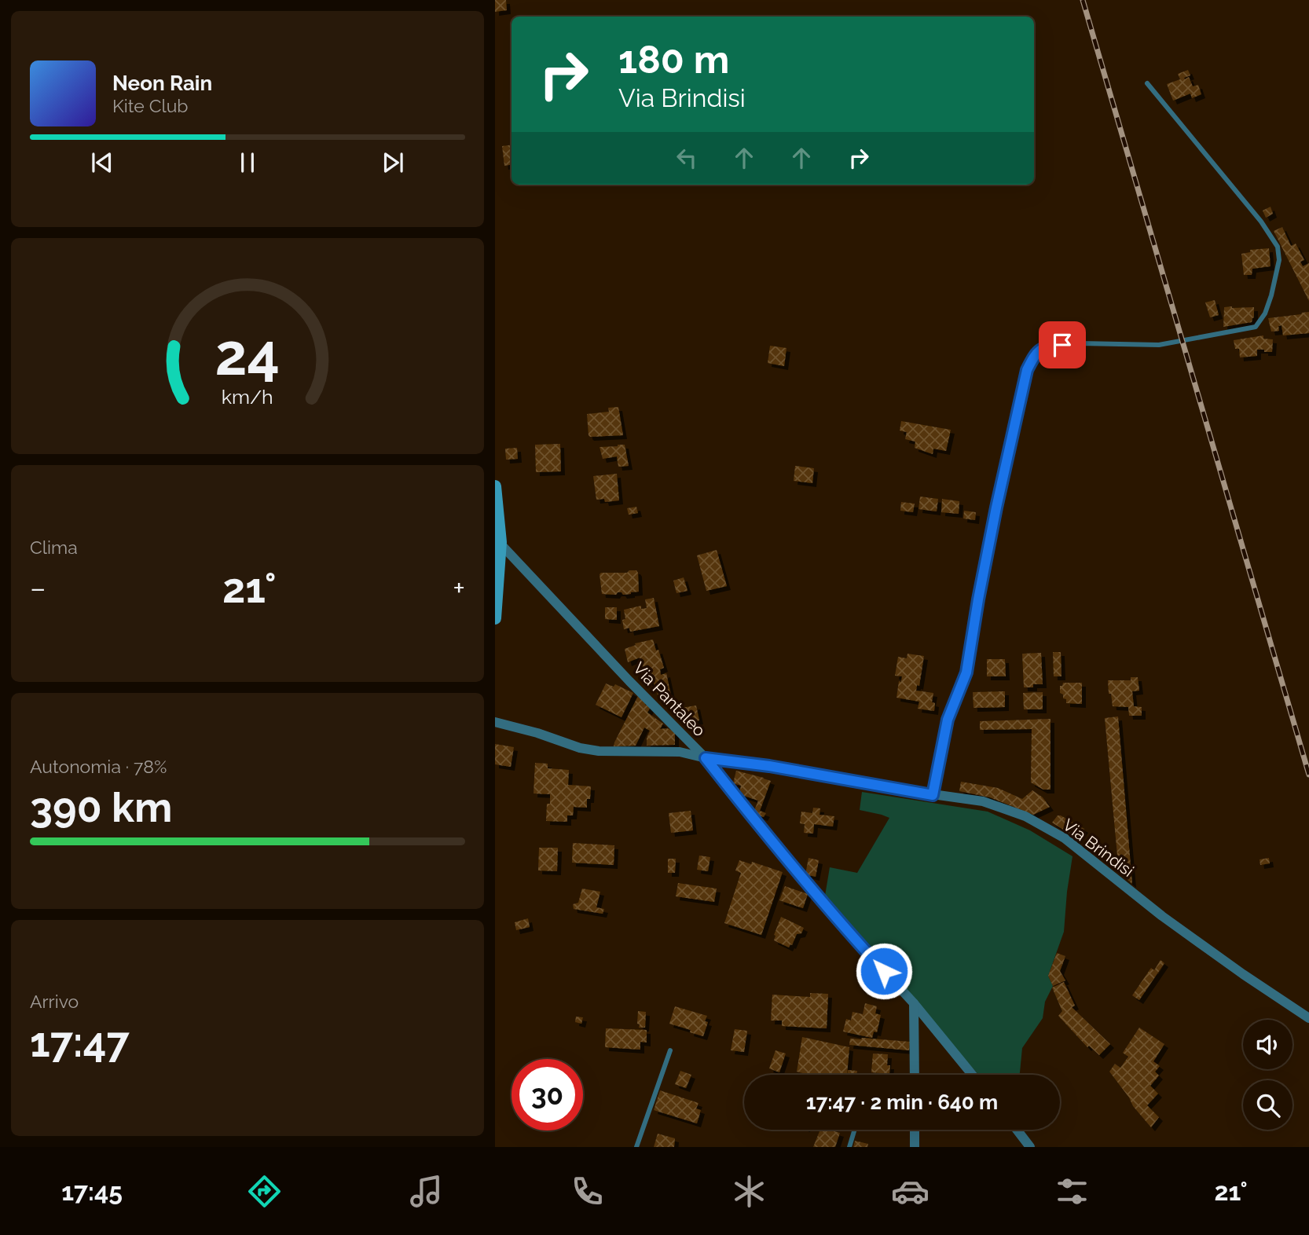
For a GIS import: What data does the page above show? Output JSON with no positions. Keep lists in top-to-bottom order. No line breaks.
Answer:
{"streets":{"street":["Via Pantaleo","Via Brindisi"]},"crossings":[["Via Pantaleo","Via Brindisi"]],"page":{"turn":["180 m","Via Brindisi"],"song":["Neon Rain","Kite Club"],"tile":["Clima",["Autonomia · 78%","390 km"],["Arrivo","17:47"]],"heat":["−","21°","+"],"limit":"30","trip":"17:47 · 2 min · 640 m","tabs":["17:45","21°"],"gauge":["24","km/h"]}}
